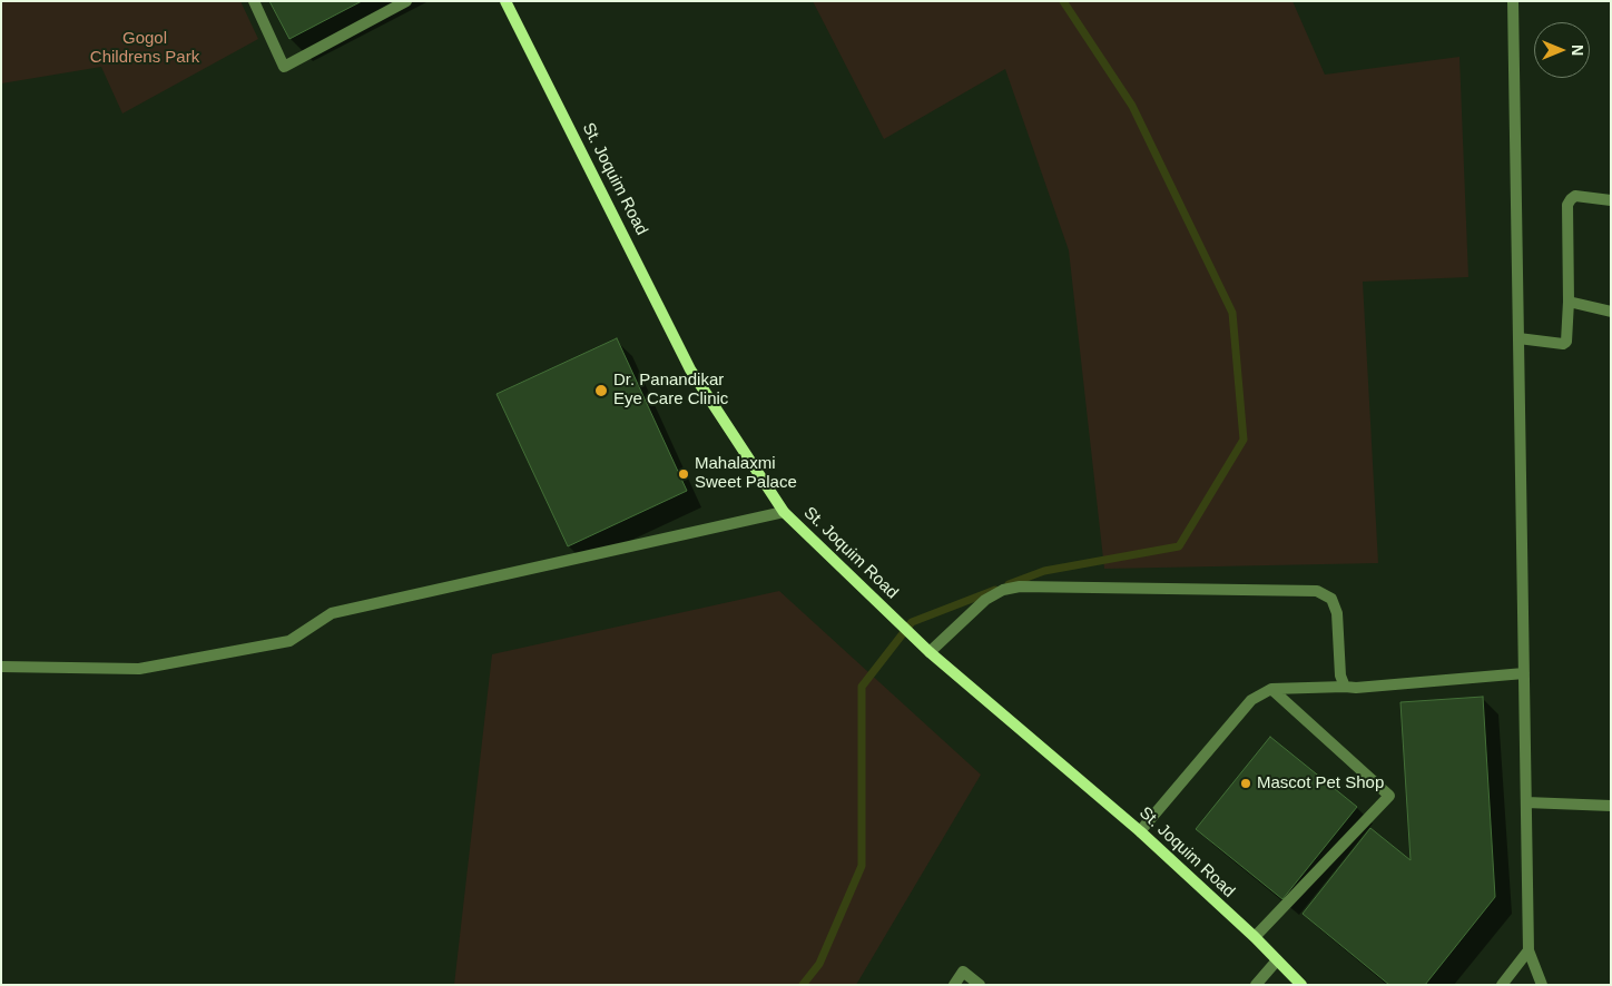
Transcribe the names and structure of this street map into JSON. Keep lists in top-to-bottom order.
{
  "streets": {
    "main road": ["St. Joquim Road"]
  },
  "parks": ["Gogol Childrens Park"],
  "places": ["Dr. Panandikar Eye Care Clinic", "Mahalaxmi Sweet Palace", "Mascot Pet Shop"],
  "north": "right"
}
